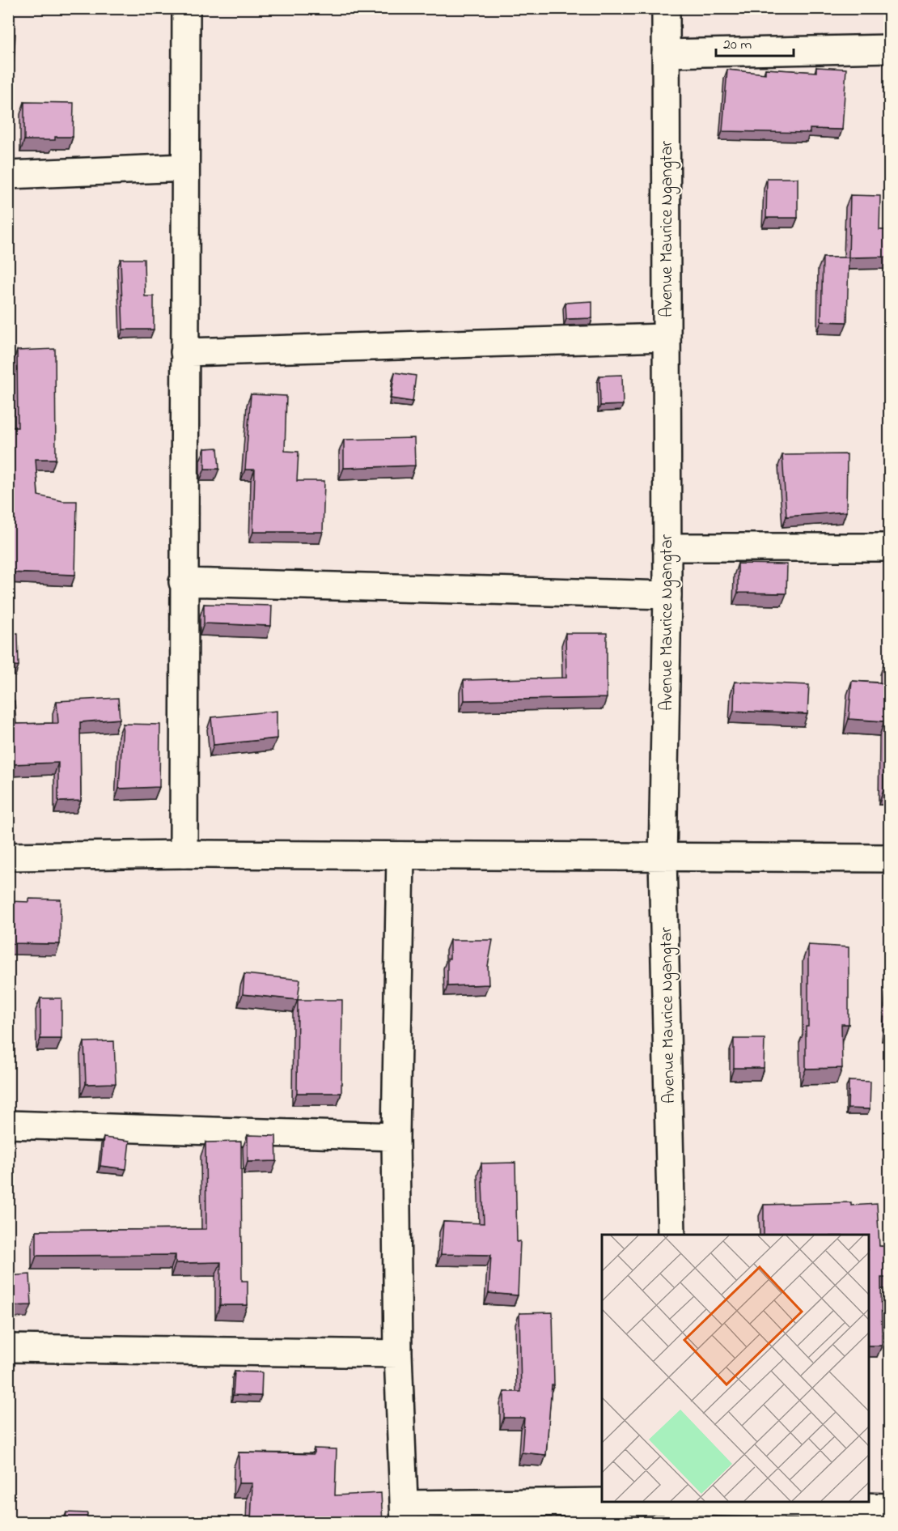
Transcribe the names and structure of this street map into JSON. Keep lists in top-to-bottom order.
{
  "streets": {
    "street": ["Avenue Maurice Ngangtar"]
  },
  "scale_bar": "20 m"
}
